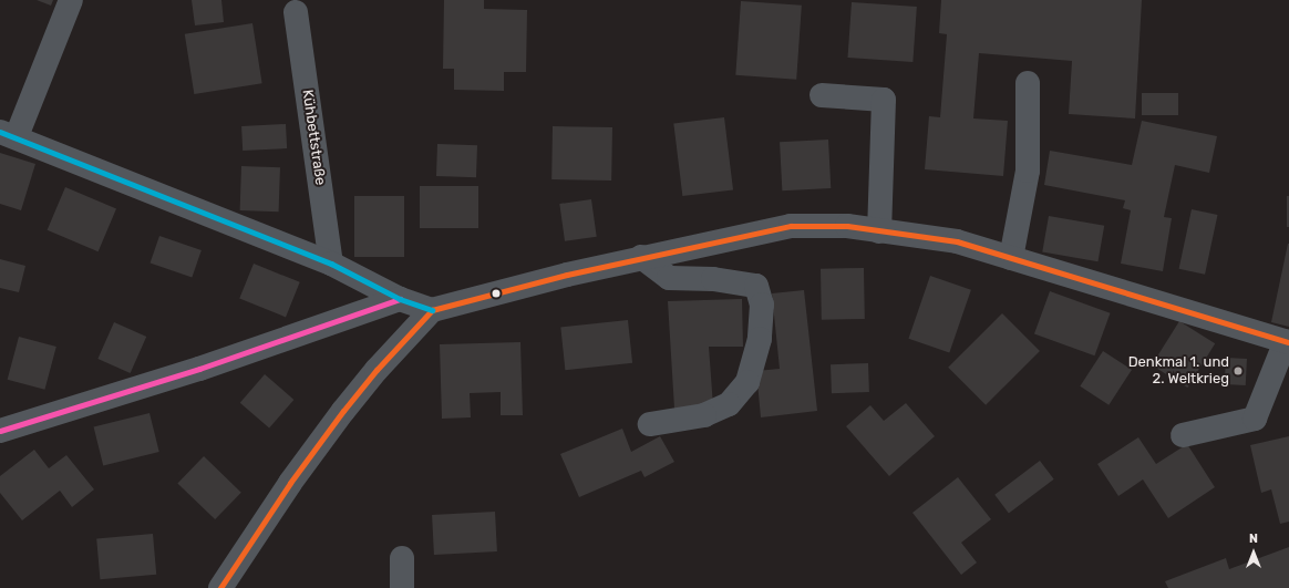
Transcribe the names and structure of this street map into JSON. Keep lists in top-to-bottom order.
{
  "streets": {
    "street": ["Kühbettstraße"]
  },
  "places": ["Denkmal 1. und 2. Weltkrieg"],
  "north": "top"
}
